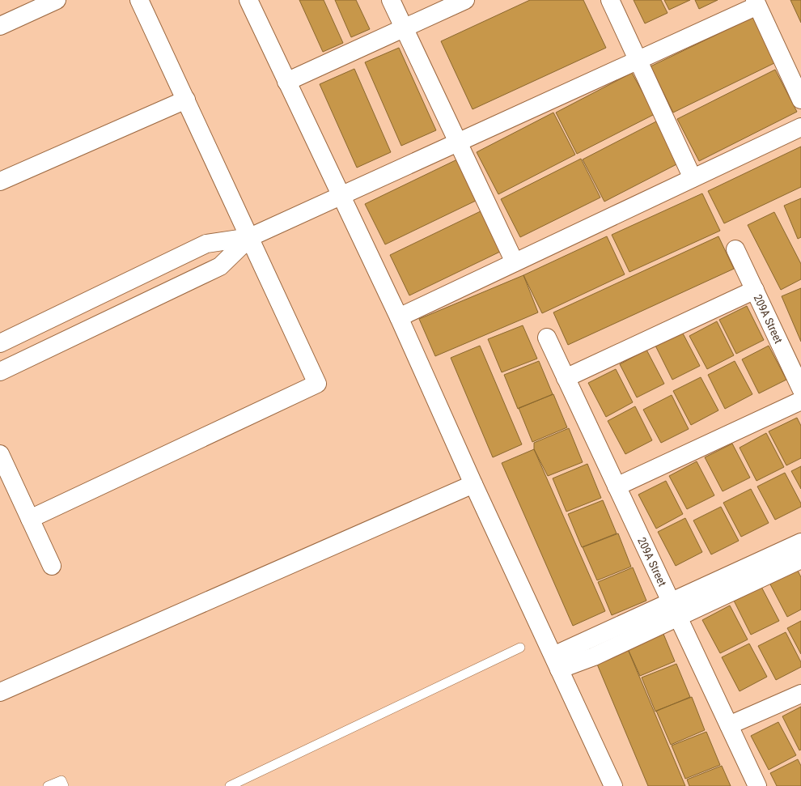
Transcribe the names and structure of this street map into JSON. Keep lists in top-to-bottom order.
{
  "streets": {
    "street": ["209A Street"]
  }
}
